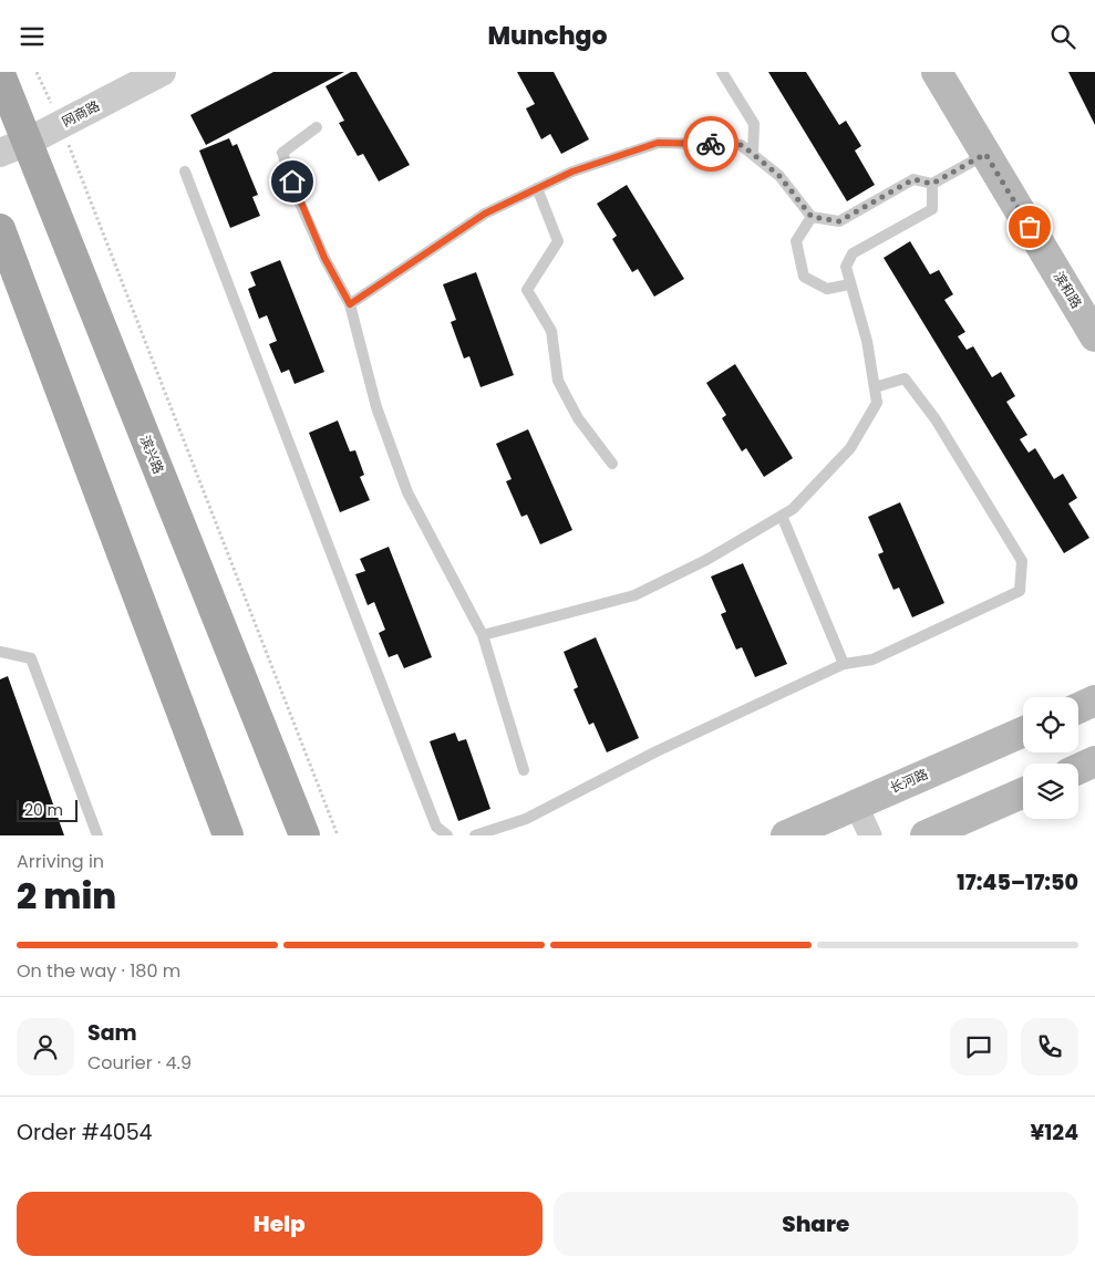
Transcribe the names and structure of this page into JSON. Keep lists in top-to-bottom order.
{
  "streets": {
    "main road": ["滨和路", "滨兴路", "长河路"],
    "street": ["网商路"]
  },
  "crossings": [
    ["网商路", "滨兴路"]
  ],
  "scale_bar": "20 m",
  "page": {
    "header": "Munchgo",
    "scale": "20 m",
    "heading": ["2 min", "Arriving in", "17:45–17:50"],
    "panel": [
      "Sam",
      "Courier · 4.9",
      "Order #4054",
      "¥124"
    ],
    "bar": "On the way · 180 m",
    "buttons": ["Help", "Share"]
  }
}
